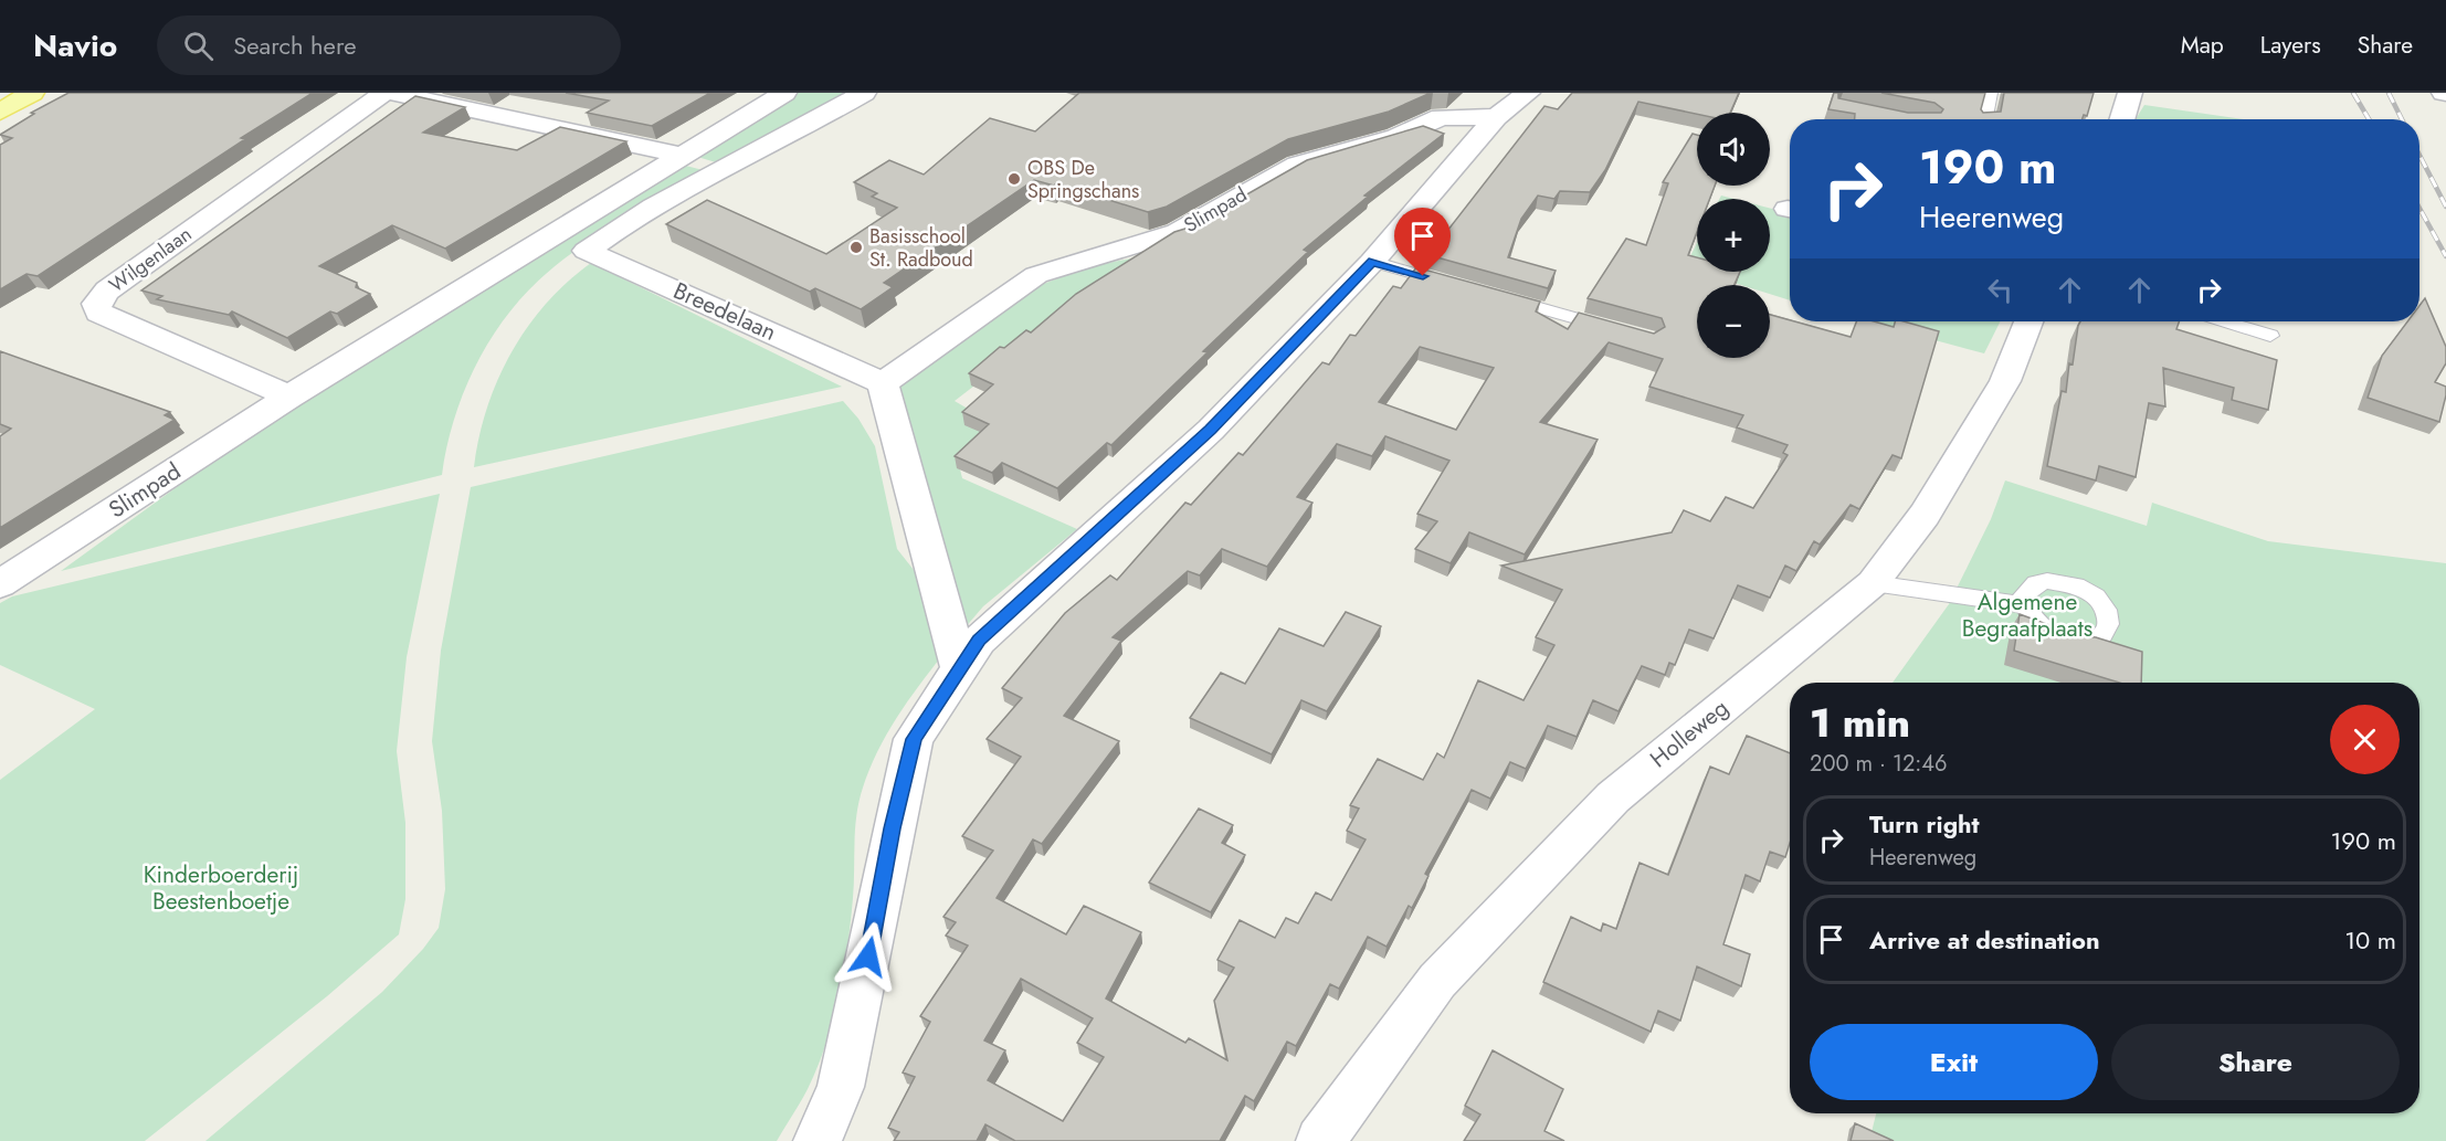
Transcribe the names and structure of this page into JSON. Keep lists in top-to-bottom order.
{
  "streets": {
    "street": [
      "Slimpad",
      "Wilgenlaan",
      "Breedelaan",
      "Holleweg"
    ]
  },
  "crossings": [
    ["Slimpad", "Wilgenlaan"],
    ["Slimpad", "Breedelaan"]
  ],
  "parks": ["Algemene Begraafplaats", "Kinderboerderij Beestenboetje"],
  "places": ["OBS De Springschans", "Basisschool St. Radboud"],
  "page": {
    "header": "Navio",
    "search": "Search here",
    "nav": ["Map", "Layers", "Share"],
    "map_buttons": ["+", "−"],
    "turn": ["190 m", "Heerenweg"],
    "heading": ["1 min", "200 m · 12:46"],
    "list": [
      {
        "name": "Turn right",
        "note": "Heerenweg",
        "value": "190 m"
      },
      {
        "name": "Arrive at destination",
        "value": "10 m"
      }
    ],
    "buttons": ["Exit", "Share"]
  }
}
